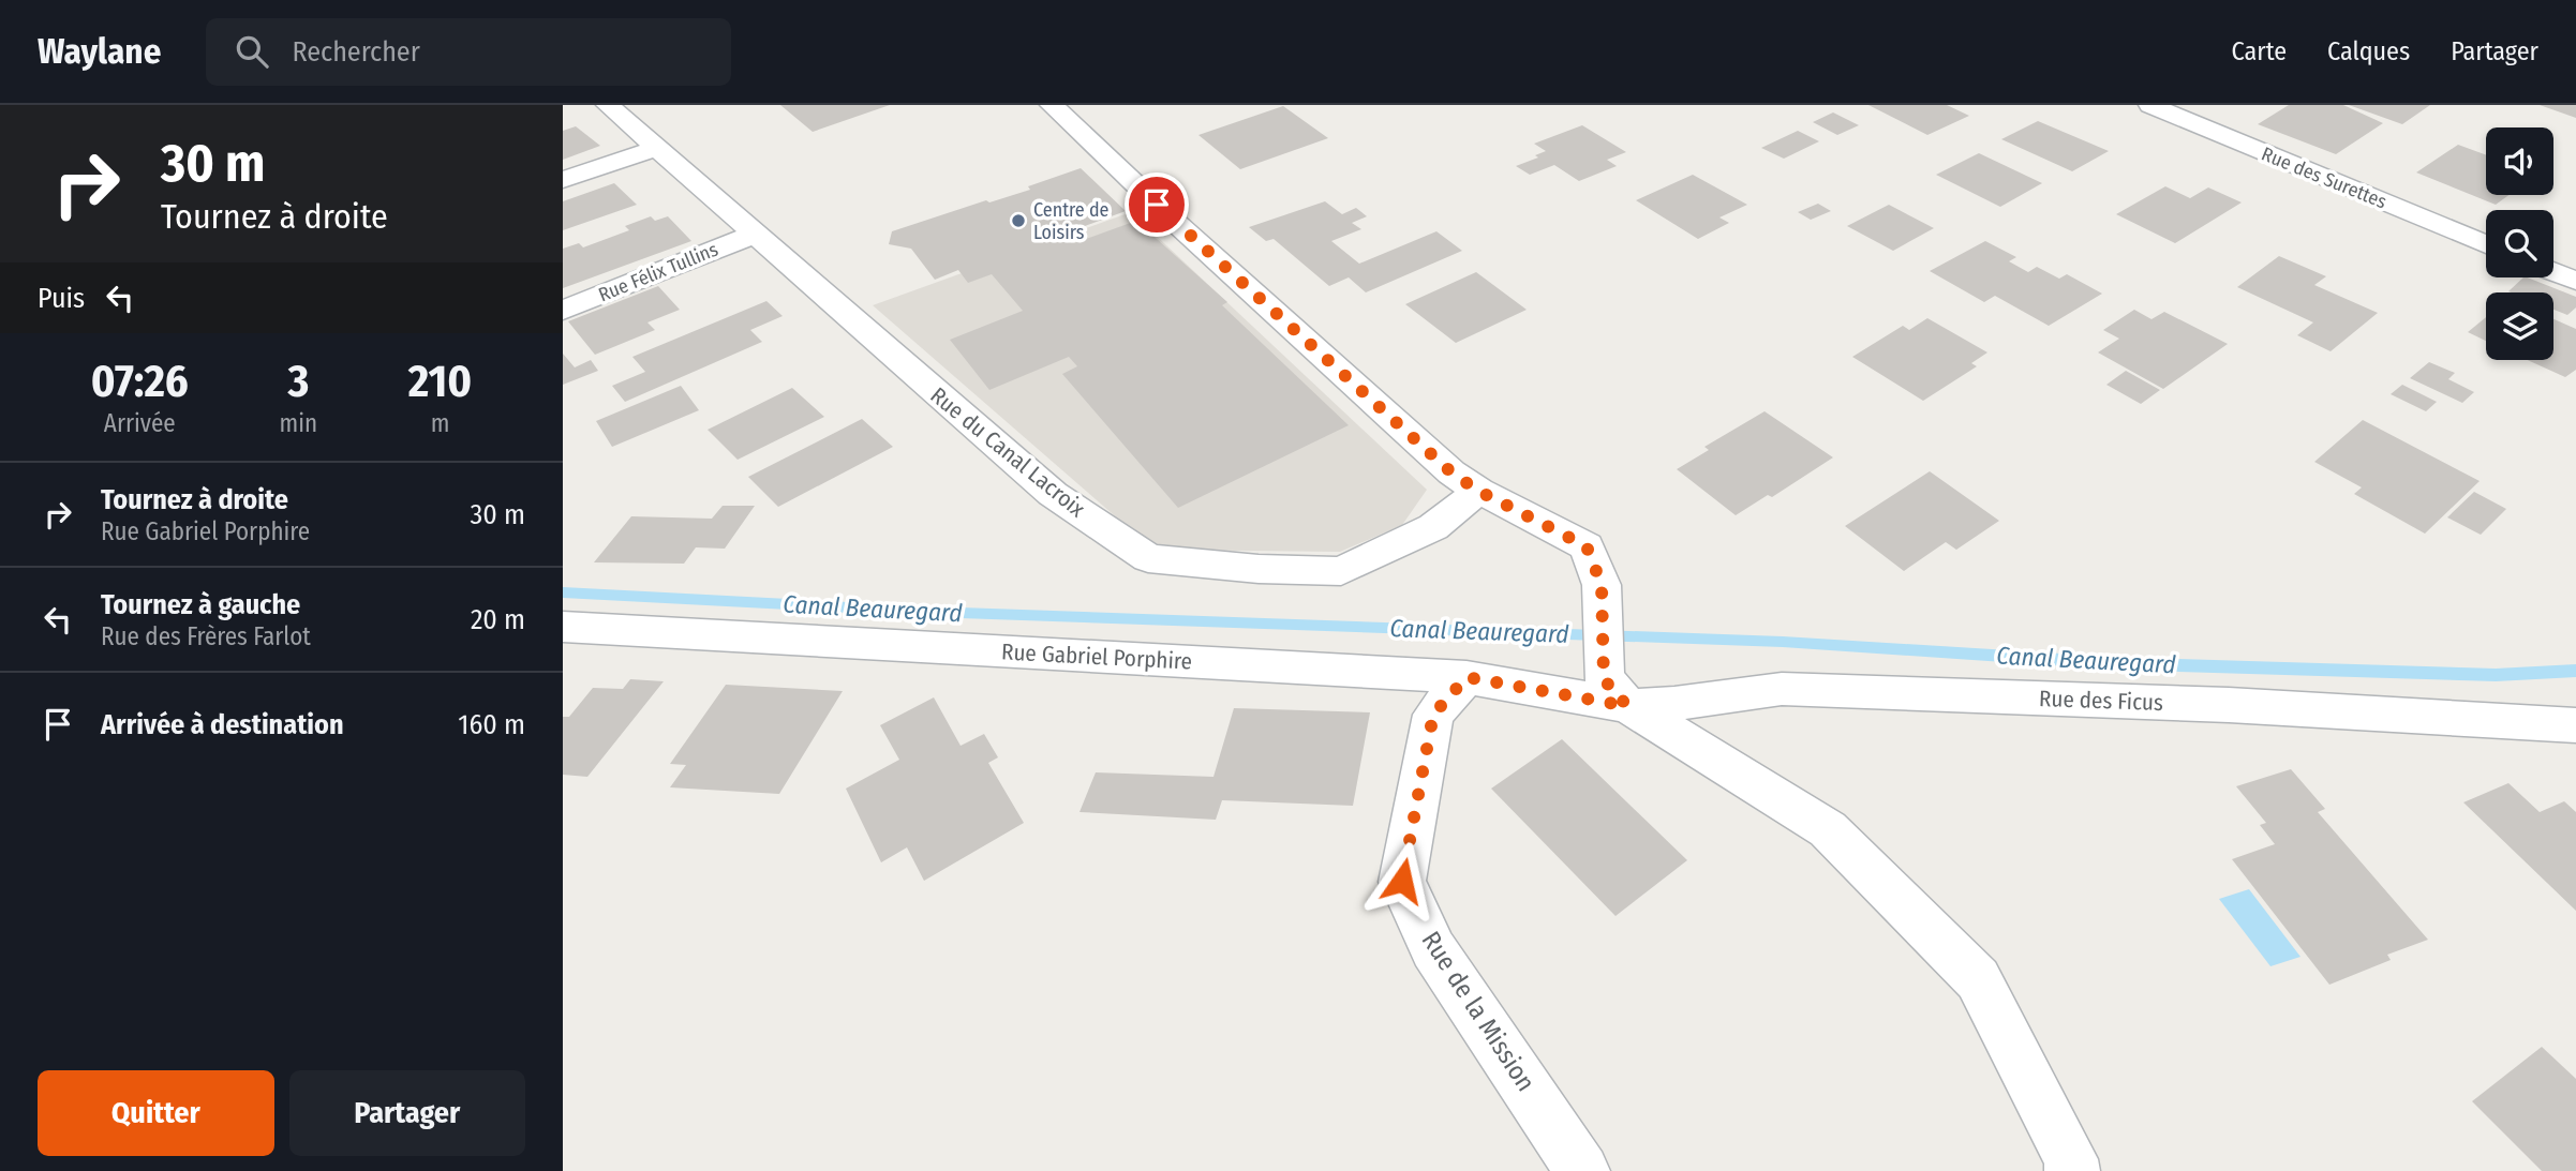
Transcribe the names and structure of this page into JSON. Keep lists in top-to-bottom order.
{
  "streets": {
    "street": [
      "Rue des Surettes",
      "Rue Félix Tullins",
      "Rue du Canal Lacroix",
      "Rue Gabriel Porphire",
      "Rue des Ficus",
      "Rue de la Mission"
    ]
  },
  "crossings": [
    ["Rue Félix Tullins", "Rue du Canal Lacroix"],
    ["Rue Gabriel Porphire", "Rue des Ficus"],
    ["Rue Gabriel Porphire", "Rue de la Mission"]
  ],
  "water": ["Canal Beauregard"],
  "places": ["Centre de Loisirs"],
  "page": {
    "header": "Waylane",
    "search": "Rechercher",
    "nav": ["Carte", "Calques", "Partager"],
    "turn": ["30 m", "Tournez à droite"],
    "then": "Puis",
    "eta": [
      "07:26",
      "Arrivée",
      "3",
      "min",
      "210",
      "m"
    ],
    "list": [
      {
        "name": "Tournez à droite",
        "note": "Rue Gabriel Porphire",
        "value": "30 m"
      },
      {
        "name": "Tournez à gauche",
        "note": "Rue des Frères Farlot",
        "value": "20 m"
      },
      {
        "name": "Arrivée à destination",
        "value": "160 m"
      }
    ],
    "buttons": ["Quitter", "Partager"]
  }
}
